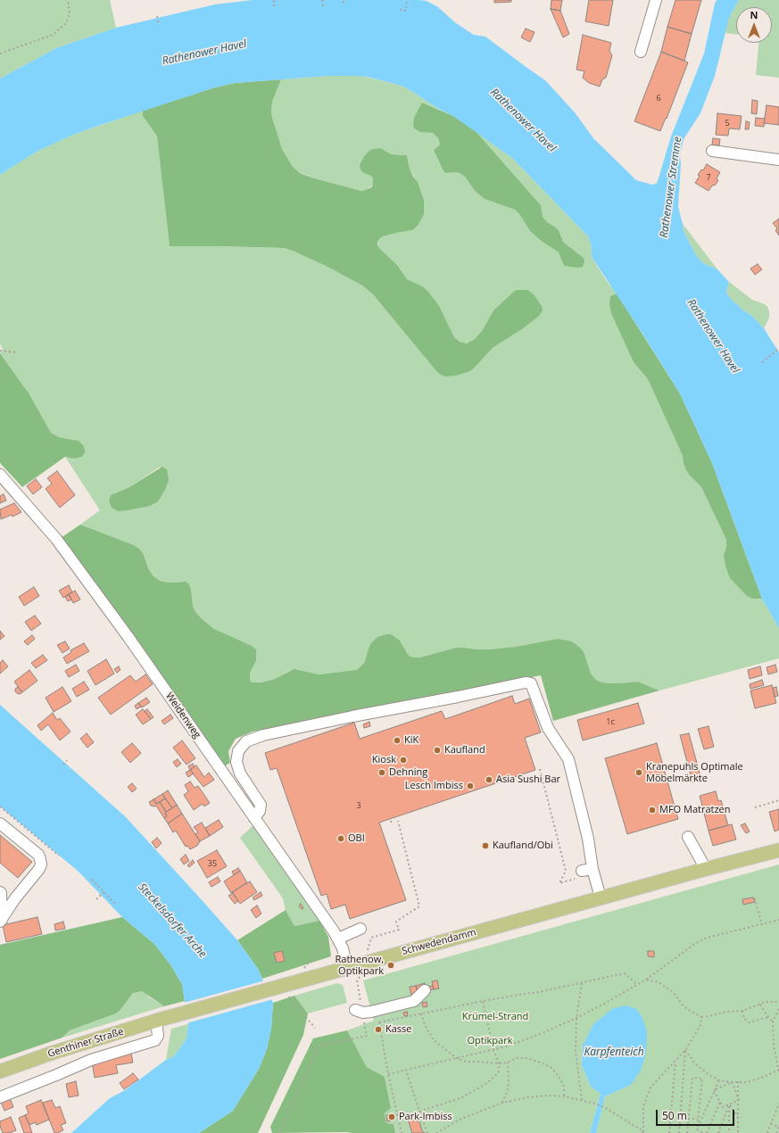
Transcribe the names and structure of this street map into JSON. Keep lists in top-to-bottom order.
{
  "streets": {
    "main road": ["Schwedendamm", "Genthiner Straße"],
    "street": ["Weidenweg"]
  },
  "crossings": [
    ["Weidenweg", "Schwedendamm"],
    ["Schwedendamm", "Genthiner Straße"]
  ],
  "water": [
    "Rathenower Havel",
    "Rathenower Stremme",
    "Steckelsdorfer Arche",
    "Karpfenteich"
  ],
  "parks": ["Krümel-Strand", "Optikpark"],
  "places": [
    "KiK",
    "Kaufland",
    "Kiosk",
    "Dehning",
    "Kranepuhls Optimale Möbelmärkte",
    "Asia Sushi Bar",
    "Lesch Imbiss",
    "MFO Matratzen",
    "OBI",
    "Kaufland/Obi",
    "Rathenow, Optikpark",
    "Kasse",
    "Park-Imbiss"
  ],
  "house_numbers": [
    "6",
    "5",
    "7",
    "1c",
    "3",
    "35"
  ],
  "scale_bar": "50 m",
  "north": "top"
}
